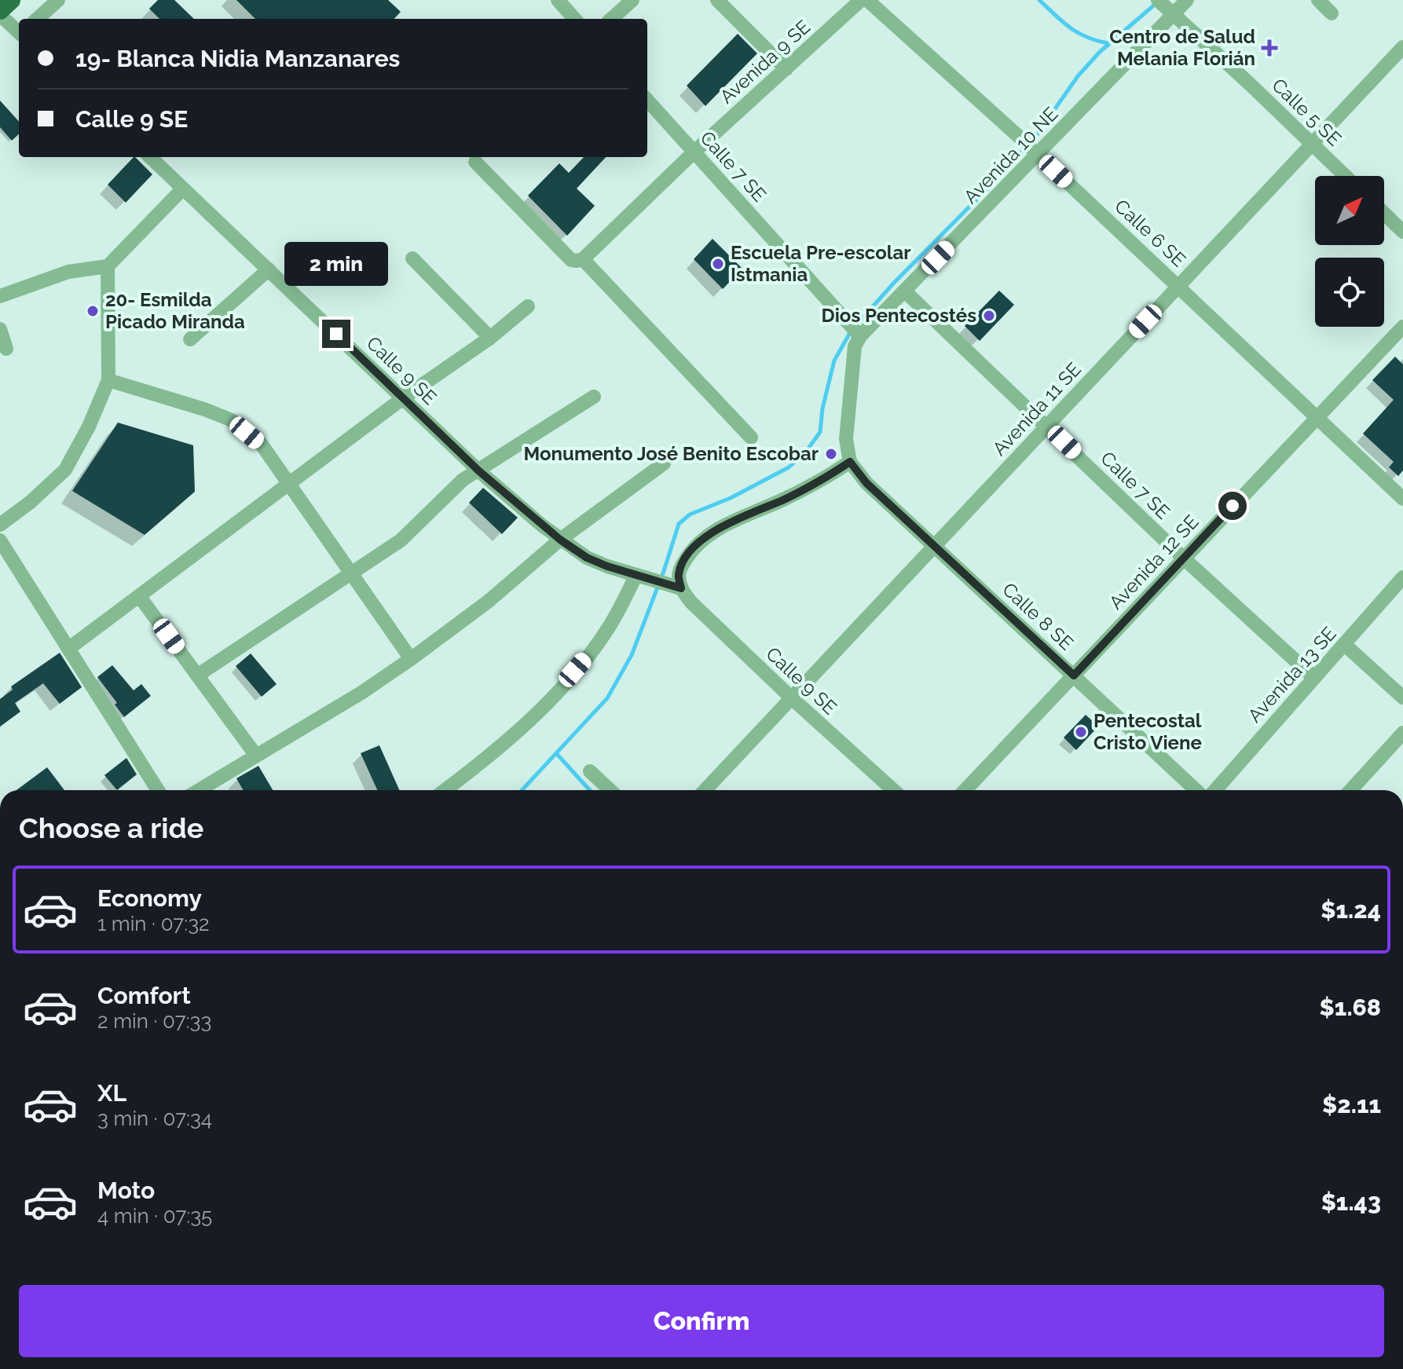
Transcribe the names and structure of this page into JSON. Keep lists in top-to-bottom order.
{
  "streets": {
    "street": [
      "Avenida 9 SE",
      "Calle 5 SE",
      "Avenida 10 NE",
      "Calle 7 SE",
      "Calle 6 SE",
      "Calle 9 SE",
      "Avenida 11 SE",
      "Avenida 12 SE",
      "Calle 8 SE",
      "Avenida 13 SE"
    ]
  },
  "crossings": [
    ["Avenida 9 SE", "Calle 7 SE"],
    ["Calle 5 SE", "Avenida 10 NE"],
    ["Calle 5 SE", "Avenida 11 SE"],
    ["Avenida 10 NE", "Calle 7 SE"],
    ["Avenida 10 NE", "Calle 6 SE"],
    ["Calle 7 SE", "Avenida 11 SE"],
    ["Calle 7 SE", "Avenida 12 SE"],
    ["Calle 7 SE", "Avenida 13 SE"],
    ["Calle 6 SE", "Avenida 11 SE"],
    ["Calle 6 SE", "Avenida 12 SE"],
    ["Calle 9 SE", "Avenida 11 SE"],
    ["Avenida 11 SE", "Calle 8 SE"],
    ["Avenida 12 SE", "Calle 8 SE"]
  ],
  "places": {
    "health": ["Centro de Salud Melania Florián"],
    "other": [
      "Escuela Pre-escolar Istmania",
      "20- Esmilda Picado Miranda",
      "Dios Pentecostés",
      "Monumento José Benito Escobar",
      "Pentecostal Cristo Viene"
    ]
  },
  "north": "top right",
  "page": {
    "banner": ["19- Blanca Nidia Manzanares", "Calle 9 SE"],
    "bubble": "2 min",
    "heading": "Choose a ride",
    "list": [
      {
        "name": "Economy",
        "note": "1 min · 07:32",
        "value": "$1.24"
      },
      {
        "name": "Comfort",
        "note": "2 min · 07:33",
        "value": "$1.68"
      },
      {
        "name": "XL",
        "note": "3 min · 07:34",
        "value": "$2.11"
      },
      {
        "name": "Moto",
        "note": "4 min · 07:35",
        "value": "$1.43"
      }
    ],
    "buttons": "Confirm"
  }
}
